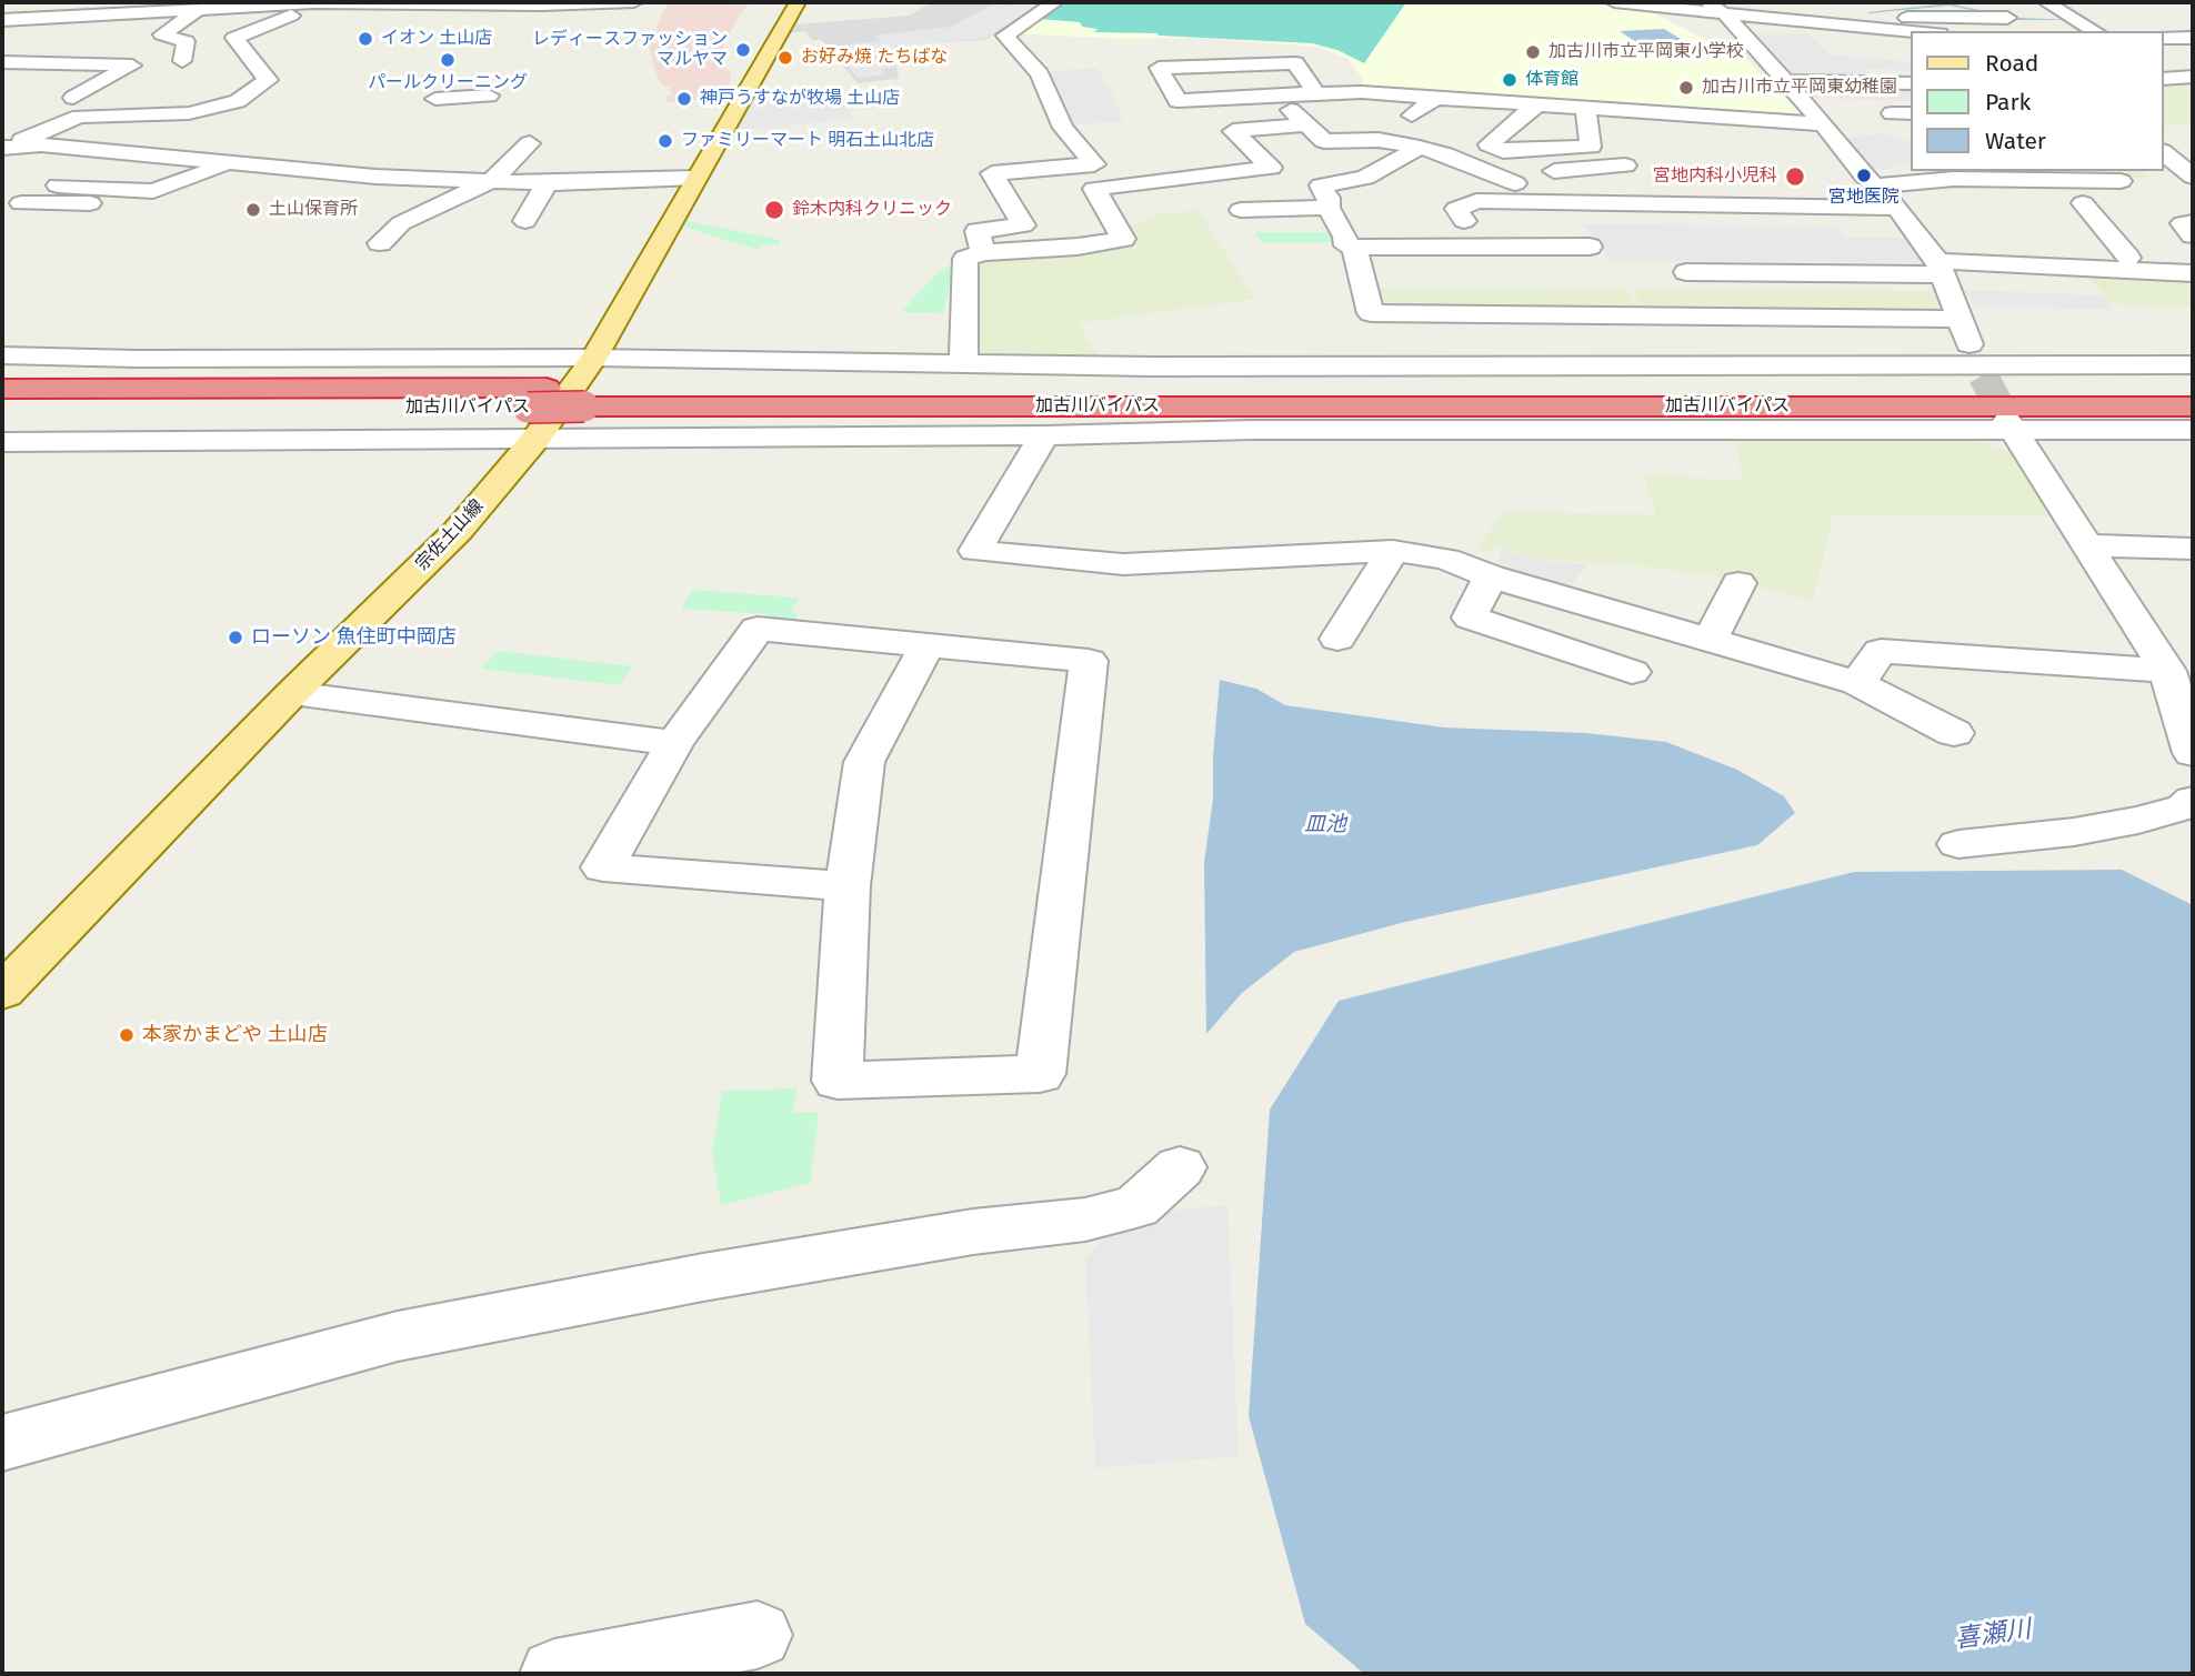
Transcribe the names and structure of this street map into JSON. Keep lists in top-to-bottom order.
{
  "streets": {
    "highway": ["加古川バイパス"],
    "main road": ["宗佐土山線"]
  },
  "crossings": [
    ["加古川バイパス", "宗佐土山線"]
  ],
  "water": ["皿池", "喜瀬川"],
  "places": [
    "イオン 土山店",
    "レディースファッション マルヤマ",
    "加古川市立平岡東小学校",
    "お好み焼 たちばな",
    "パールクリーニング",
    "体育館",
    "加古川市立平岡東幼稚園",
    "神戸うすなが牧場 土山店",
    "ファミリーマート 明石土山北店",
    "宮地医院",
    "宮地内科小児科",
    "土山保育所",
    "鈴木内科クリニック",
    "ローソン 魚住町中岡店",
    "本家かまどや 土山店"
  ],
  "legend": ["Road", "Park", "Water"]
}
